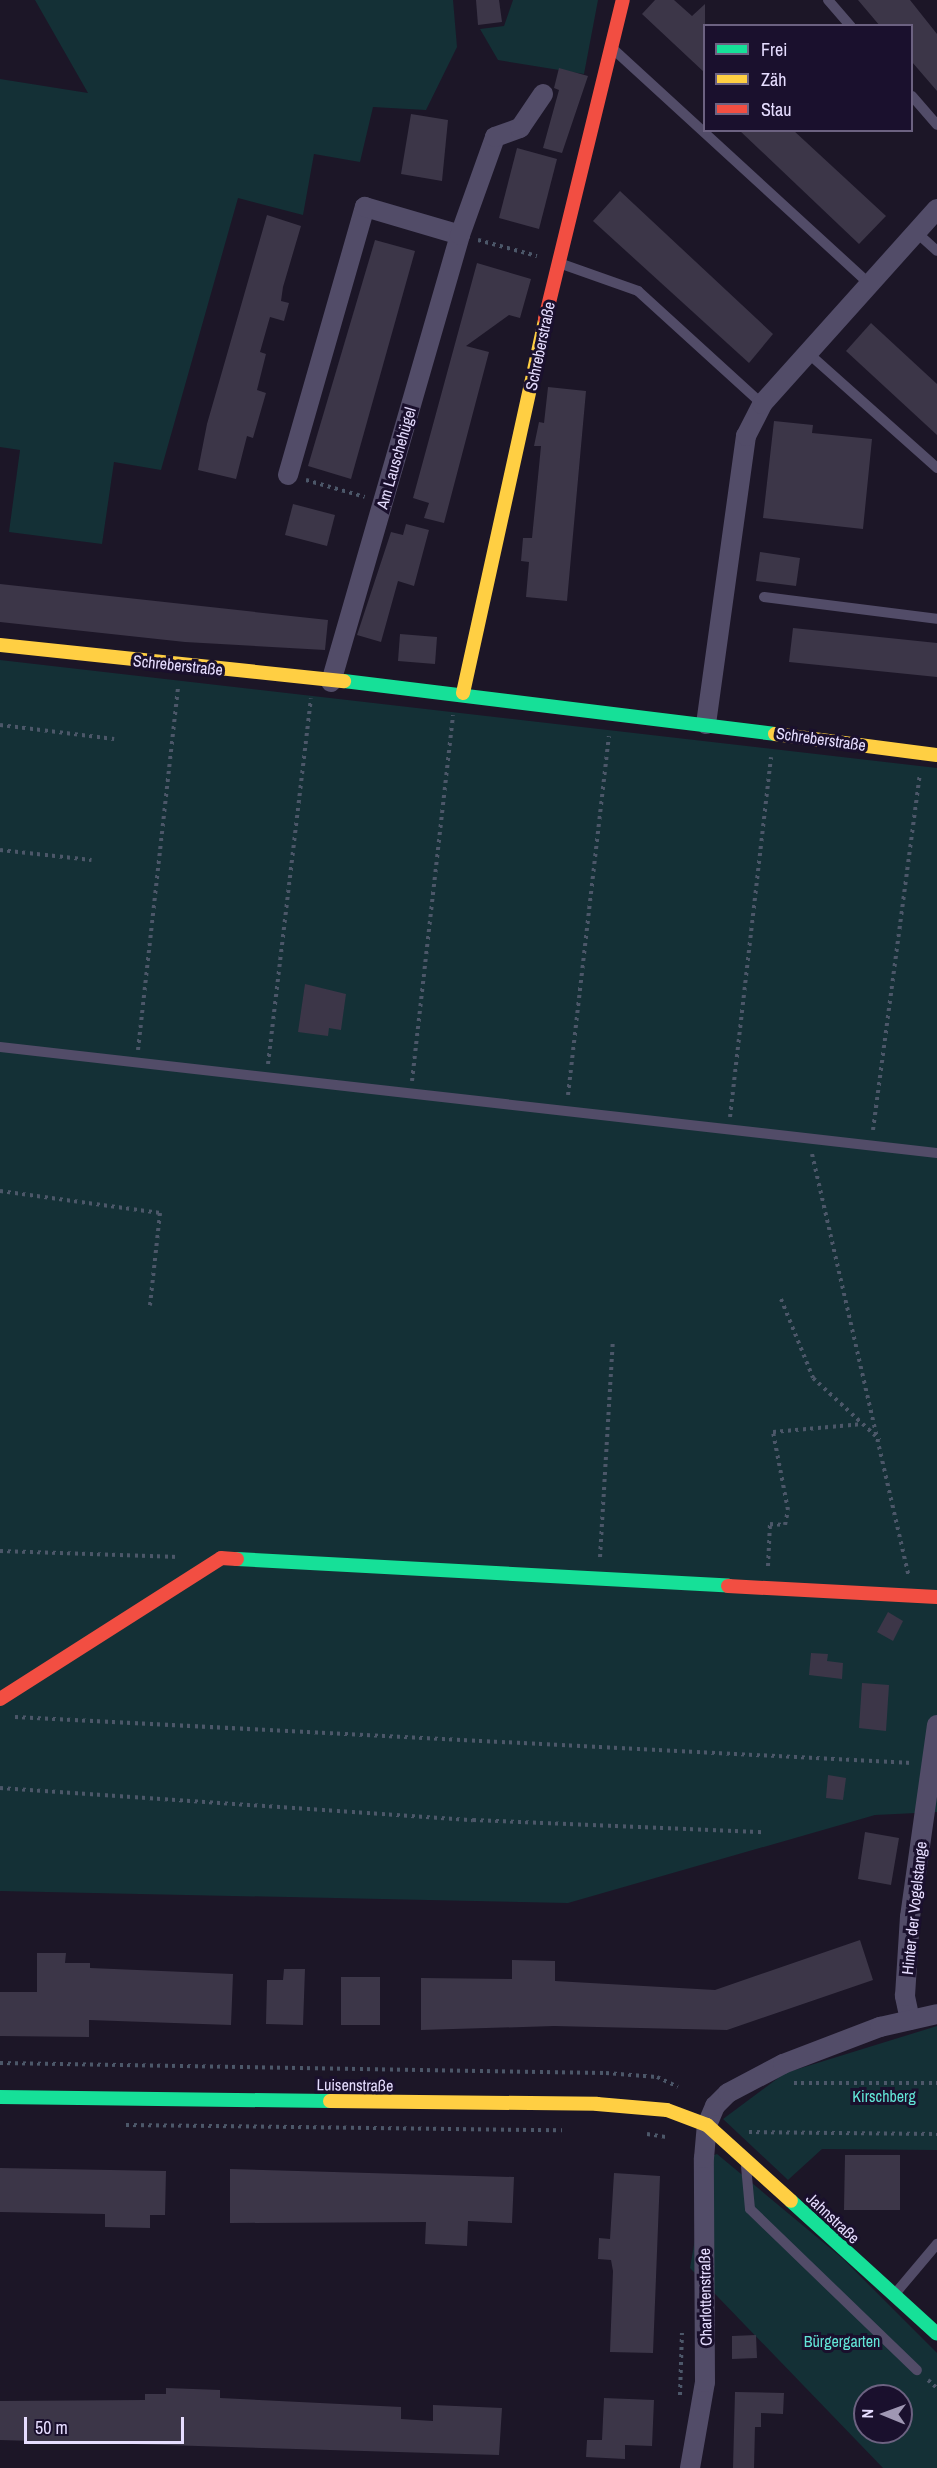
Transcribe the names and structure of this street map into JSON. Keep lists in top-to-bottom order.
{
  "streets": {
    "street": [
      "Schreberstraße",
      "Am Lauschehügel",
      "Hinter der Vogelstange",
      "Luisenstraße",
      "Jahnstraße",
      "Charlottenstraße"
    ]
  },
  "crossings": [
    ["Schreberstraße", "Am Lauschehügel"],
    ["Luisenstraße", "Jahnstraße"],
    ["Luisenstraße", "Charlottenstraße"],
    ["Jahnstraße", "Charlottenstraße"]
  ],
  "parks": ["Kirschberg", "Bürgergarten"],
  "legend": ["Frei", "Zäh", "Stau"],
  "scale_bar": "50 m",
  "north": "left"
}
